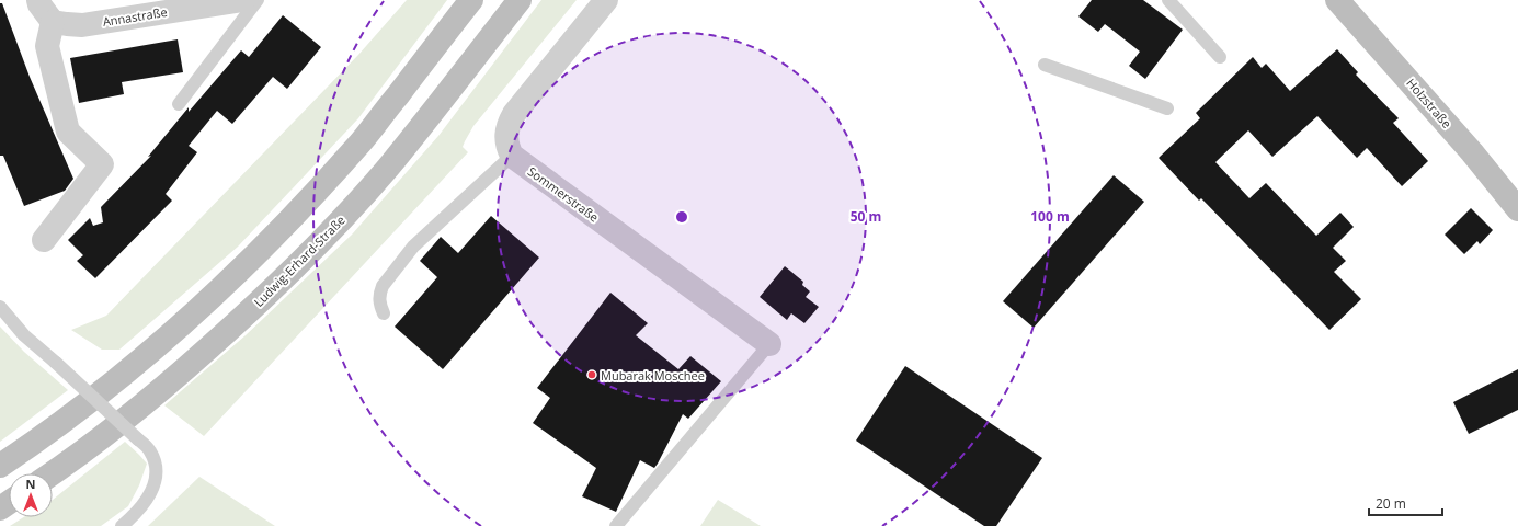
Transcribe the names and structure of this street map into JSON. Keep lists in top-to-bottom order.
{
  "streets": {
    "main road": ["Holzstraße", "Ludwig-Erhard-Straße"],
    "street": ["Annastraße", "Sommerstraße"]
  },
  "places": ["Mubarak Moschee"],
  "scale_bar": "20 m",
  "north": "top",
  "rings": ["50 m", "100 m"]
}
